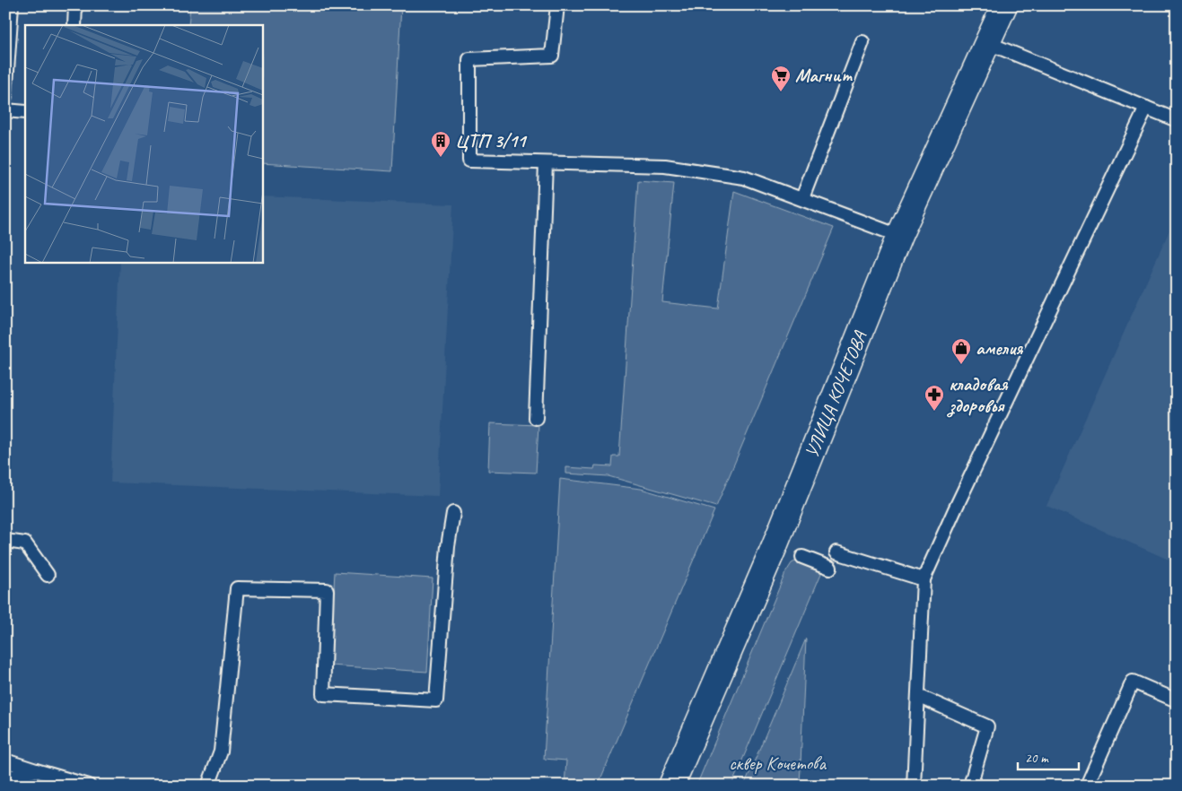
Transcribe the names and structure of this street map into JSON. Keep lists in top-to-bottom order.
{
  "streets": {
    "main road": ["УЛИЦА КОЧЕТОВА"]
  },
  "parks": ["сквер Кочетова"],
  "places": {
    "supermarket": ["Магнит"],
    "building": ["ЦТП 3/11"],
    "shop": ["амелия"],
    "pharmacy": ["кладовая здоровья"]
  },
  "scale_bar": "20 m"
}
